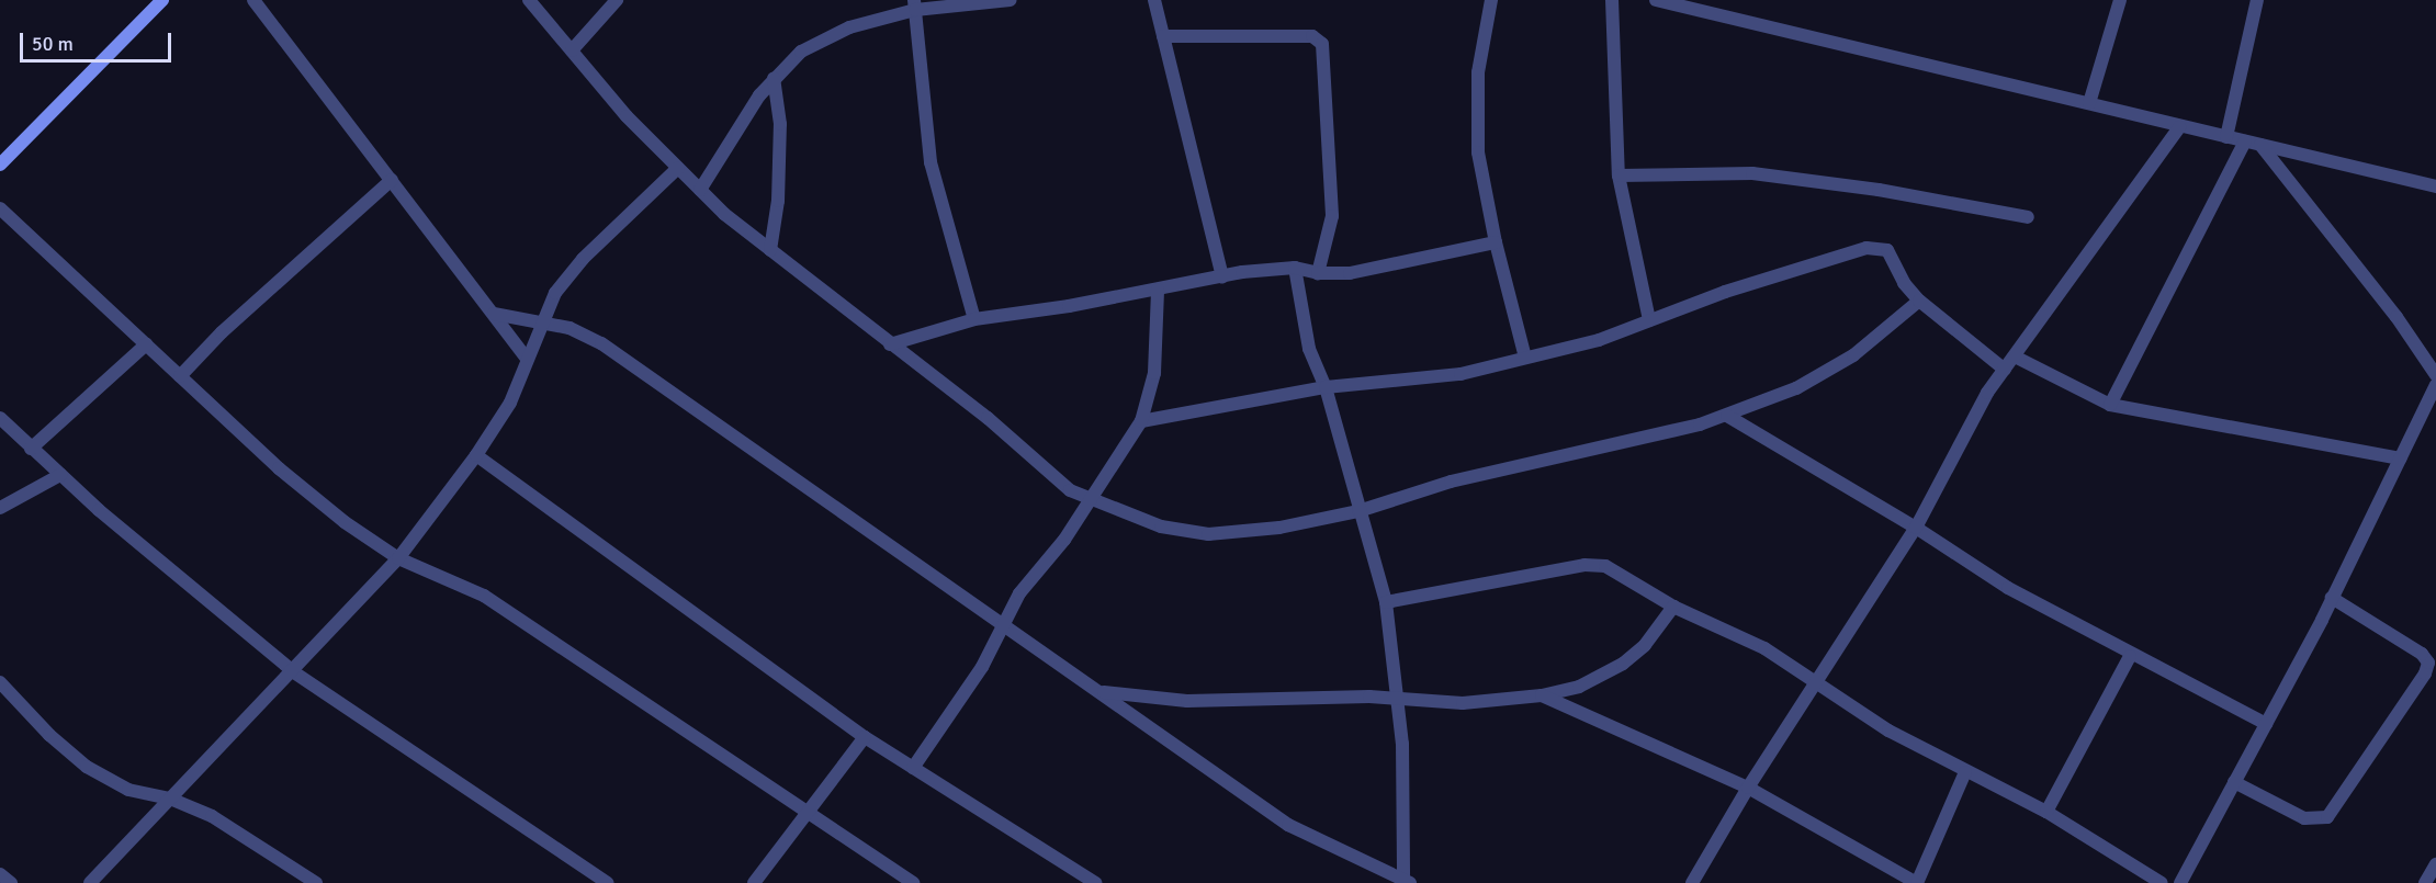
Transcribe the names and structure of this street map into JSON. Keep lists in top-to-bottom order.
{
  "scale_bar": "50 m"
}
